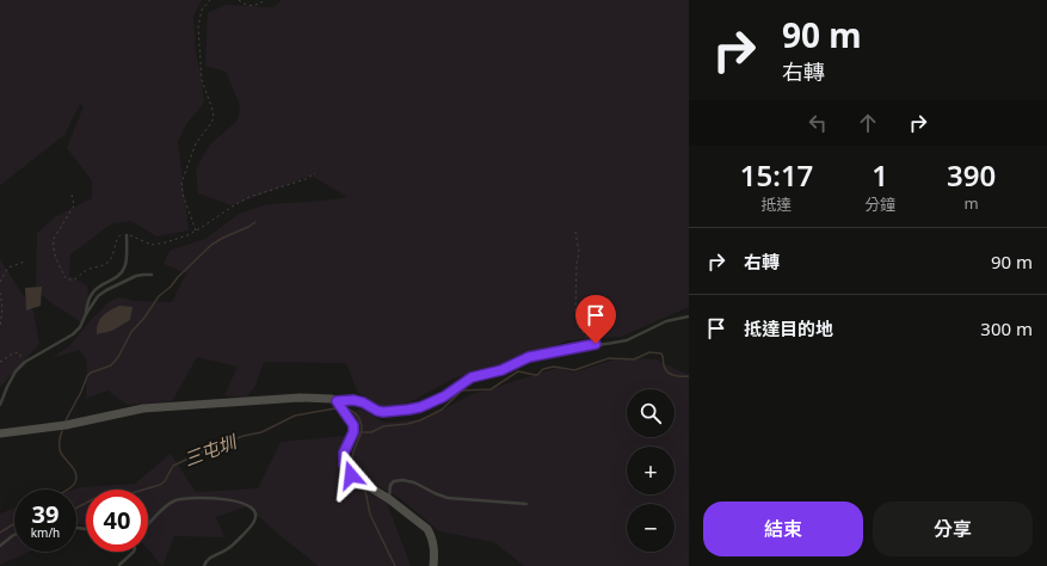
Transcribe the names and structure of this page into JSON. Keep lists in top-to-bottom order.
{
  "water": ["三屯圳"],
  "page": {
    "turn": ["90 m", "右轉"],
    "eta": [
      "15:17",
      "抵達",
      "1",
      "分鐘",
      "390",
      "m"
    ],
    "list": [
      {
        "name": "右轉",
        "value": "90 m"
      },
      {
        "name": "抵達目的地",
        "value": "300 m"
      }
    ],
    "map_buttons": ["+", "−"],
    "speed": "39 km/h",
    "limit": "40",
    "buttons": ["結束", "分享"]
  }
}
